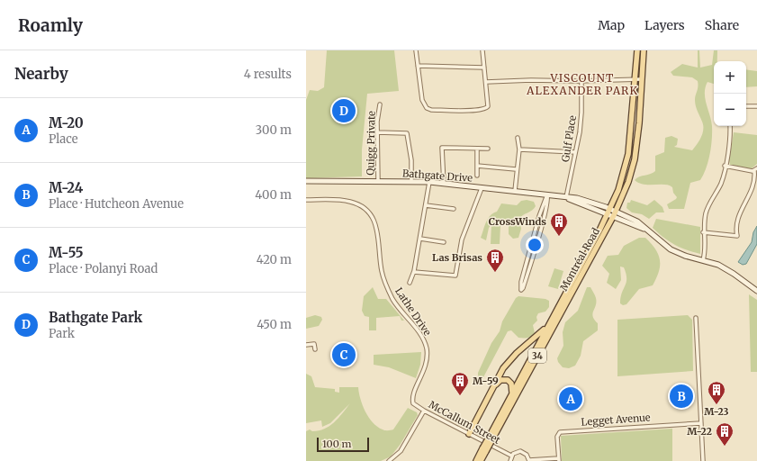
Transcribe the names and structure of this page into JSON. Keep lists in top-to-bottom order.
{
  "streets": {
    "main road": ["Montréal Road", "34"],
    "street": [
      "Gulf Place",
      "Quigg Private",
      "Bathgate Drive",
      "Lathe Drive",
      "Legget Avenue",
      "McCallum Street"
    ]
  },
  "crossings": [
    ["Gulf Place", "Bathgate Drive"],
    ["Quigg Private", "Bathgate Drive"],
    ["Bathgate Drive", "Montréal Road"],
    ["Lathe Drive", "McCallum Street"]
  ],
  "districts": ["VISCOUNT ALEXANDER PARK"],
  "places": {
    "building": [
      "CrossWinds",
      "Las Brisas",
      "M-59",
      "M-23",
      "M-22"
    ]
  },
  "scale_bar": "100 m",
  "page": {
    "header": "Roamly",
    "nav": ["Map", "Layers", "Share"],
    "heading": ["Nearby", "4 results"],
    "map_buttons": ["+", "−"],
    "list": [
      {
        "mark": "A",
        "name": "M-20",
        "note": "Place",
        "value": "300 m"
      },
      {
        "mark": "B",
        "name": "M-24",
        "note": "Place · Hutcheon Avenue",
        "value": "400 m"
      },
      {
        "mark": "C",
        "name": "M-55",
        "note": "Place · Polanyi Road",
        "value": "420 m"
      },
      {
        "mark": "D",
        "name": "Bathgate Park",
        "note": "Park",
        "value": "450 m"
      }
    ],
    "pins": [
      "D",
      "C",
      "B",
      "A"
    ],
    "scale": "100 m"
  }
}
